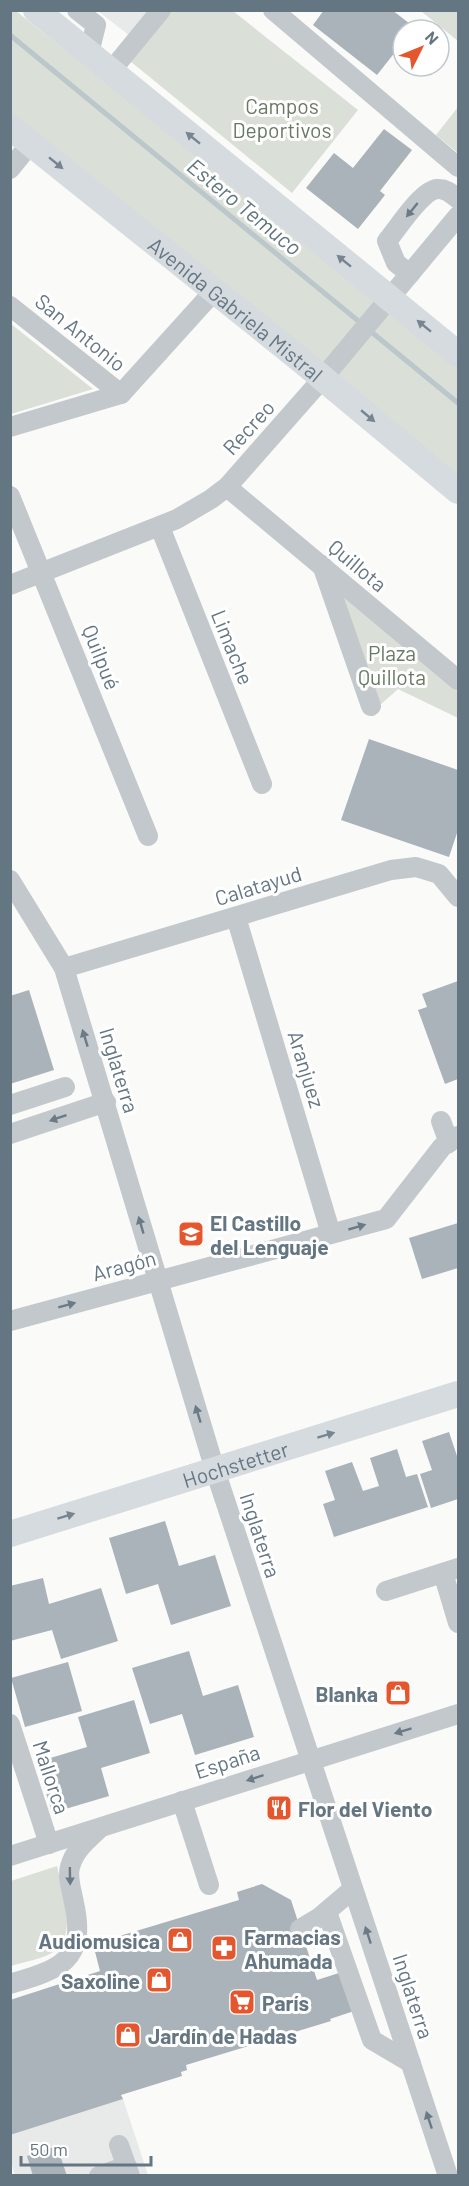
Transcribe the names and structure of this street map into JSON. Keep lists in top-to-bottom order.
{
  "streets": {
    "main road": ["Avenida Gabriela Mistral", "Hochstetter"],
    "street": [
      "San Antonio",
      "Recreo",
      "Quillota",
      "Limache",
      "Quilpué",
      "Calatayud",
      "Aranjuez",
      "Inglaterra",
      "Aragón",
      "España",
      "Mallorca"
    ]
  },
  "crossings": [
    ["Avenida Gabriela Mistral", "Recreo"],
    ["Recreo", "Quillota"],
    ["Recreo", "Limache"],
    ["Recreo", "Quilpué"],
    ["Calatayud", "Aranjuez"],
    ["Calatayud", "Inglaterra"],
    ["Aranjuez", "Aragón"],
    ["Inglaterra", "Aragón"],
    ["Inglaterra", "Hochstetter"],
    ["Inglaterra", "España"],
    ["España", "Mallorca"]
  ],
  "one_way": ["Inglaterra", "Aragón", "Hochstetter"],
  "water": ["Estero Temuco"],
  "parks": ["Campos Deportivos", "Plaza Quillota"],
  "places": {
    "school or university": ["El Castillo del Lenguaje"],
    "shop": [
      "Blanka",
      "Audiomusica",
      "Saxoline",
      "Jardín de Hadas"
    ],
    "restaurant": ["Flor del Viento"],
    "pharmacy": ["Farmacias Ahumada"],
    "supermarket": ["París"]
  },
  "scale_bar": "50 m",
  "north": "top right"
}
